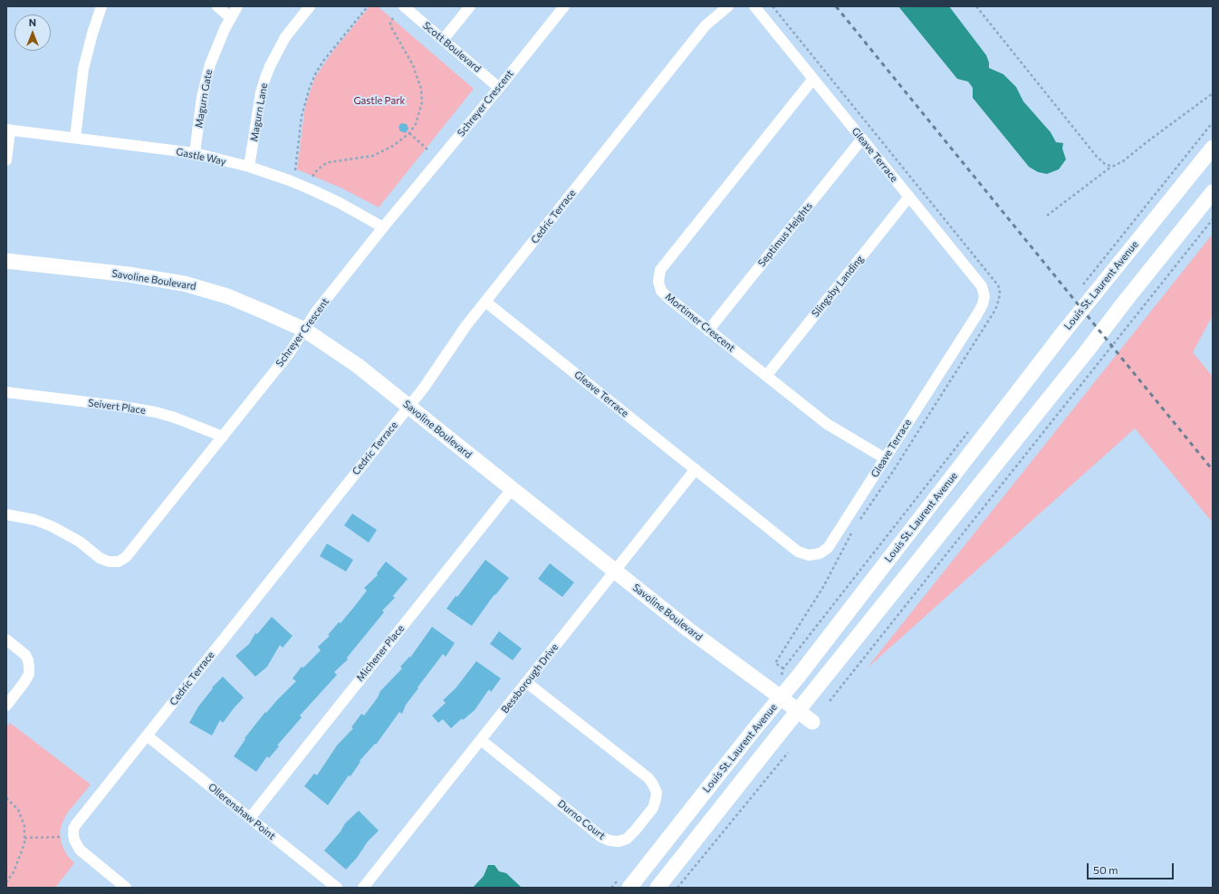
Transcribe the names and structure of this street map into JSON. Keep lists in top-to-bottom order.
{
  "streets": {
    "main road": ["Savoline Boulevard", "Louis St. Laurent Avenue"],
    "street": [
      "Scott Boulevard",
      "Magurn Gate",
      "Schreyer Crescent",
      "Magurn Lane",
      "Gleave Terrace",
      "Gastle Way",
      "Cedric Terrace",
      "Septimus Heights",
      "Slingsby Landing",
      "Mortimer Crescent",
      "Seivert Place",
      "Michener Place",
      "Bessborough Drive",
      "Ollerenshaw Point",
      "Durno Court"
    ]
  },
  "crossings": [
    ["Scott Boulevard", "Schreyer Crescent"],
    ["Magurn Gate", "Gastle Way"],
    ["Schreyer Crescent", "Gastle Way"],
    ["Schreyer Crescent", "Savoline Boulevard"],
    ["Schreyer Crescent", "Seivert Place"],
    ["Magurn Lane", "Gastle Way"],
    ["Gleave Terrace", "Cedric Terrace"],
    ["Gleave Terrace", "Septimus Heights"],
    ["Gleave Terrace", "Slingsby Landing"],
    ["Gleave Terrace", "Mortimer Crescent"],
    ["Gleave Terrace", "Bessborough Drive"],
    ["Cedric Terrace", "Savoline Boulevard"],
    ["Cedric Terrace", "Ollerenshaw Point"],
    ["Septimus Heights", "Mortimer Crescent"],
    ["Savoline Boulevard", "Louis St. Laurent Avenue"],
    ["Savoline Boulevard", "Michener Place"],
    ["Savoline Boulevard", "Bessborough Drive"],
    ["Slingsby Landing", "Mortimer Crescent"],
    ["Michener Place", "Ollerenshaw Point"],
    ["Bessborough Drive", "Durno Court"]
  ],
  "parks": ["Gastle Park"],
  "scale_bar": "50 m",
  "north": "top"
}
